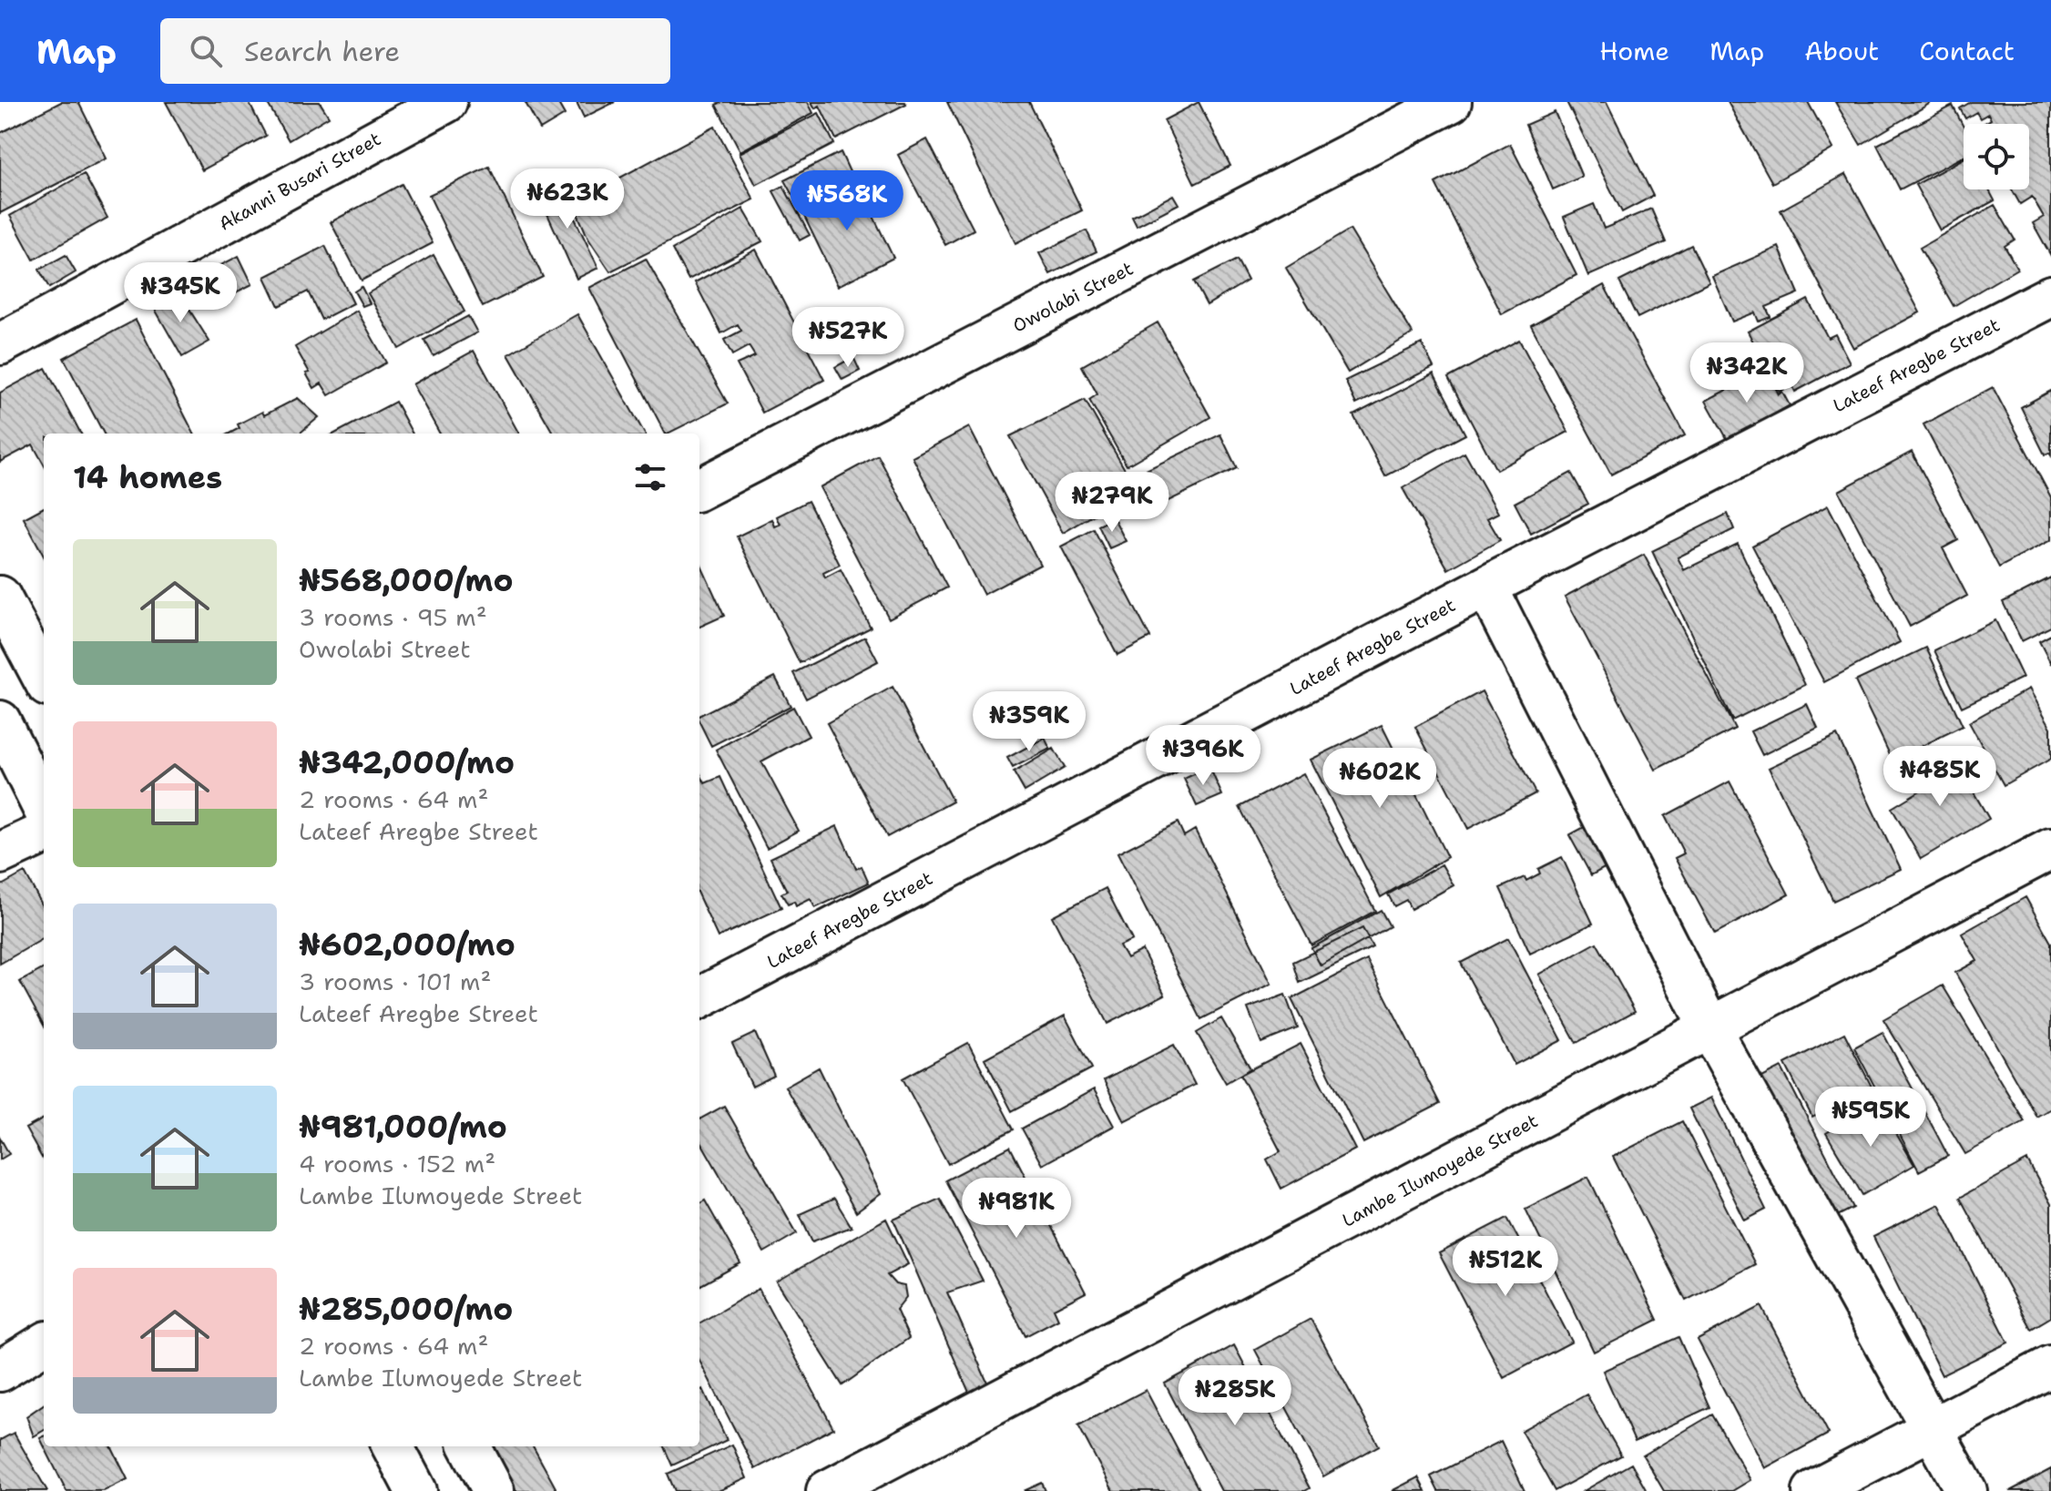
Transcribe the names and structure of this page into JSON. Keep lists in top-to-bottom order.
{
  "streets": {
    "street": [
      "Akanni Busari Street",
      "Owolabi Street",
      "Lateef Aregbe Street",
      "Lambe Ilumoyede Street"
    ]
  },
  "page": {
    "header": "Map",
    "search": "Search here",
    "nav": [
      "Home",
      "Map",
      "About",
      "Contact"
    ],
    "price": [
      "₦623K",
      "₦568K",
      "₦345K",
      "₦527K",
      "₦342K",
      "₦279K",
      "₦359K",
      "₦396K",
      "₦485K",
      "₦602K",
      "₦595K",
      "₦981K",
      "₦512K",
      "₦285K"
    ],
    "heading": "14 homes",
    "list": [
      {
        "name": "₦568,000/mo",
        "note": "3 rooms · 95 m² · Owolabi Street"
      },
      {
        "name": "₦342,000/mo",
        "note": "2 rooms · 64 m² · Lateef Aregbe Street"
      },
      {
        "name": "₦602,000/mo",
        "note": "3 rooms · 101 m² · Lateef Aregbe Street"
      },
      {
        "name": "₦981,000/mo",
        "note": "4 rooms · 152 m² · Lambe Ilumoyede Street"
      },
      {
        "name": "₦285,000/mo",
        "note": "2 rooms · 64 m² · Lambe Ilumoyede Street"
      }
    ]
  }
}
